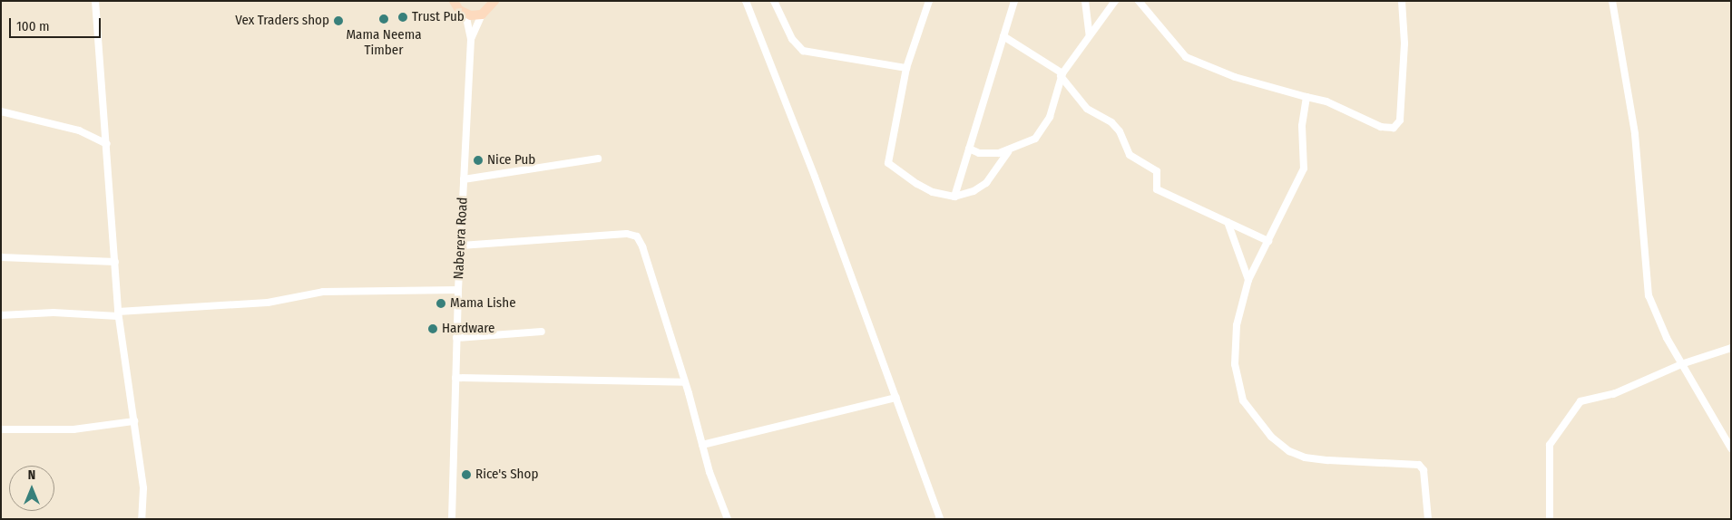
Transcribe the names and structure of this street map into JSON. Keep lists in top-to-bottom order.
{
  "streets": {
    "street": ["Naberera Road"]
  },
  "places": [
    "Trust Pub",
    "Mama Neema Timber",
    "Vex Traders shop",
    "Nice Pub",
    "Mama Lishe",
    "Hardware",
    "Rice's Shop"
  ],
  "scale_bar": "100 m",
  "north": "top"
}
